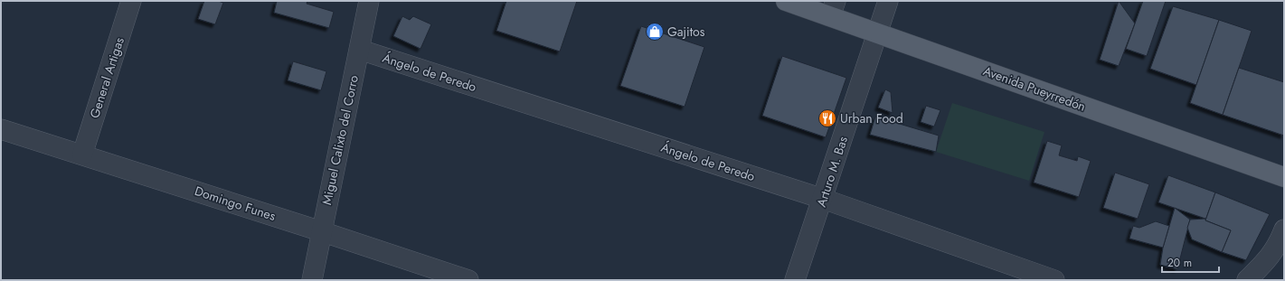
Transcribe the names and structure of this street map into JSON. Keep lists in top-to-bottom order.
{
  "streets": {
    "main road": ["Avenida Pueyrredón"],
    "street": [
      "Ángelo de Peredo",
      "General Artigas",
      "Miguel Calixto del Corro",
      "Arturo M. Bas",
      "Domingo Funes"
    ]
  },
  "crossings": [
    ["Ángelo de Peredo", "Miguel Calixto del Corro"],
    ["Ángelo de Peredo", "Arturo M. Bas"],
    ["General Artigas", "Domingo Funes"],
    ["Avenida Pueyrredón", "Arturo M. Bas"],
    ["Miguel Calixto del Corro", "Domingo Funes"]
  ],
  "places": {
    "shop": ["Gajitos"],
    "restaurant": ["Urban Food"]
  },
  "scale_bar": "20 m"
}
